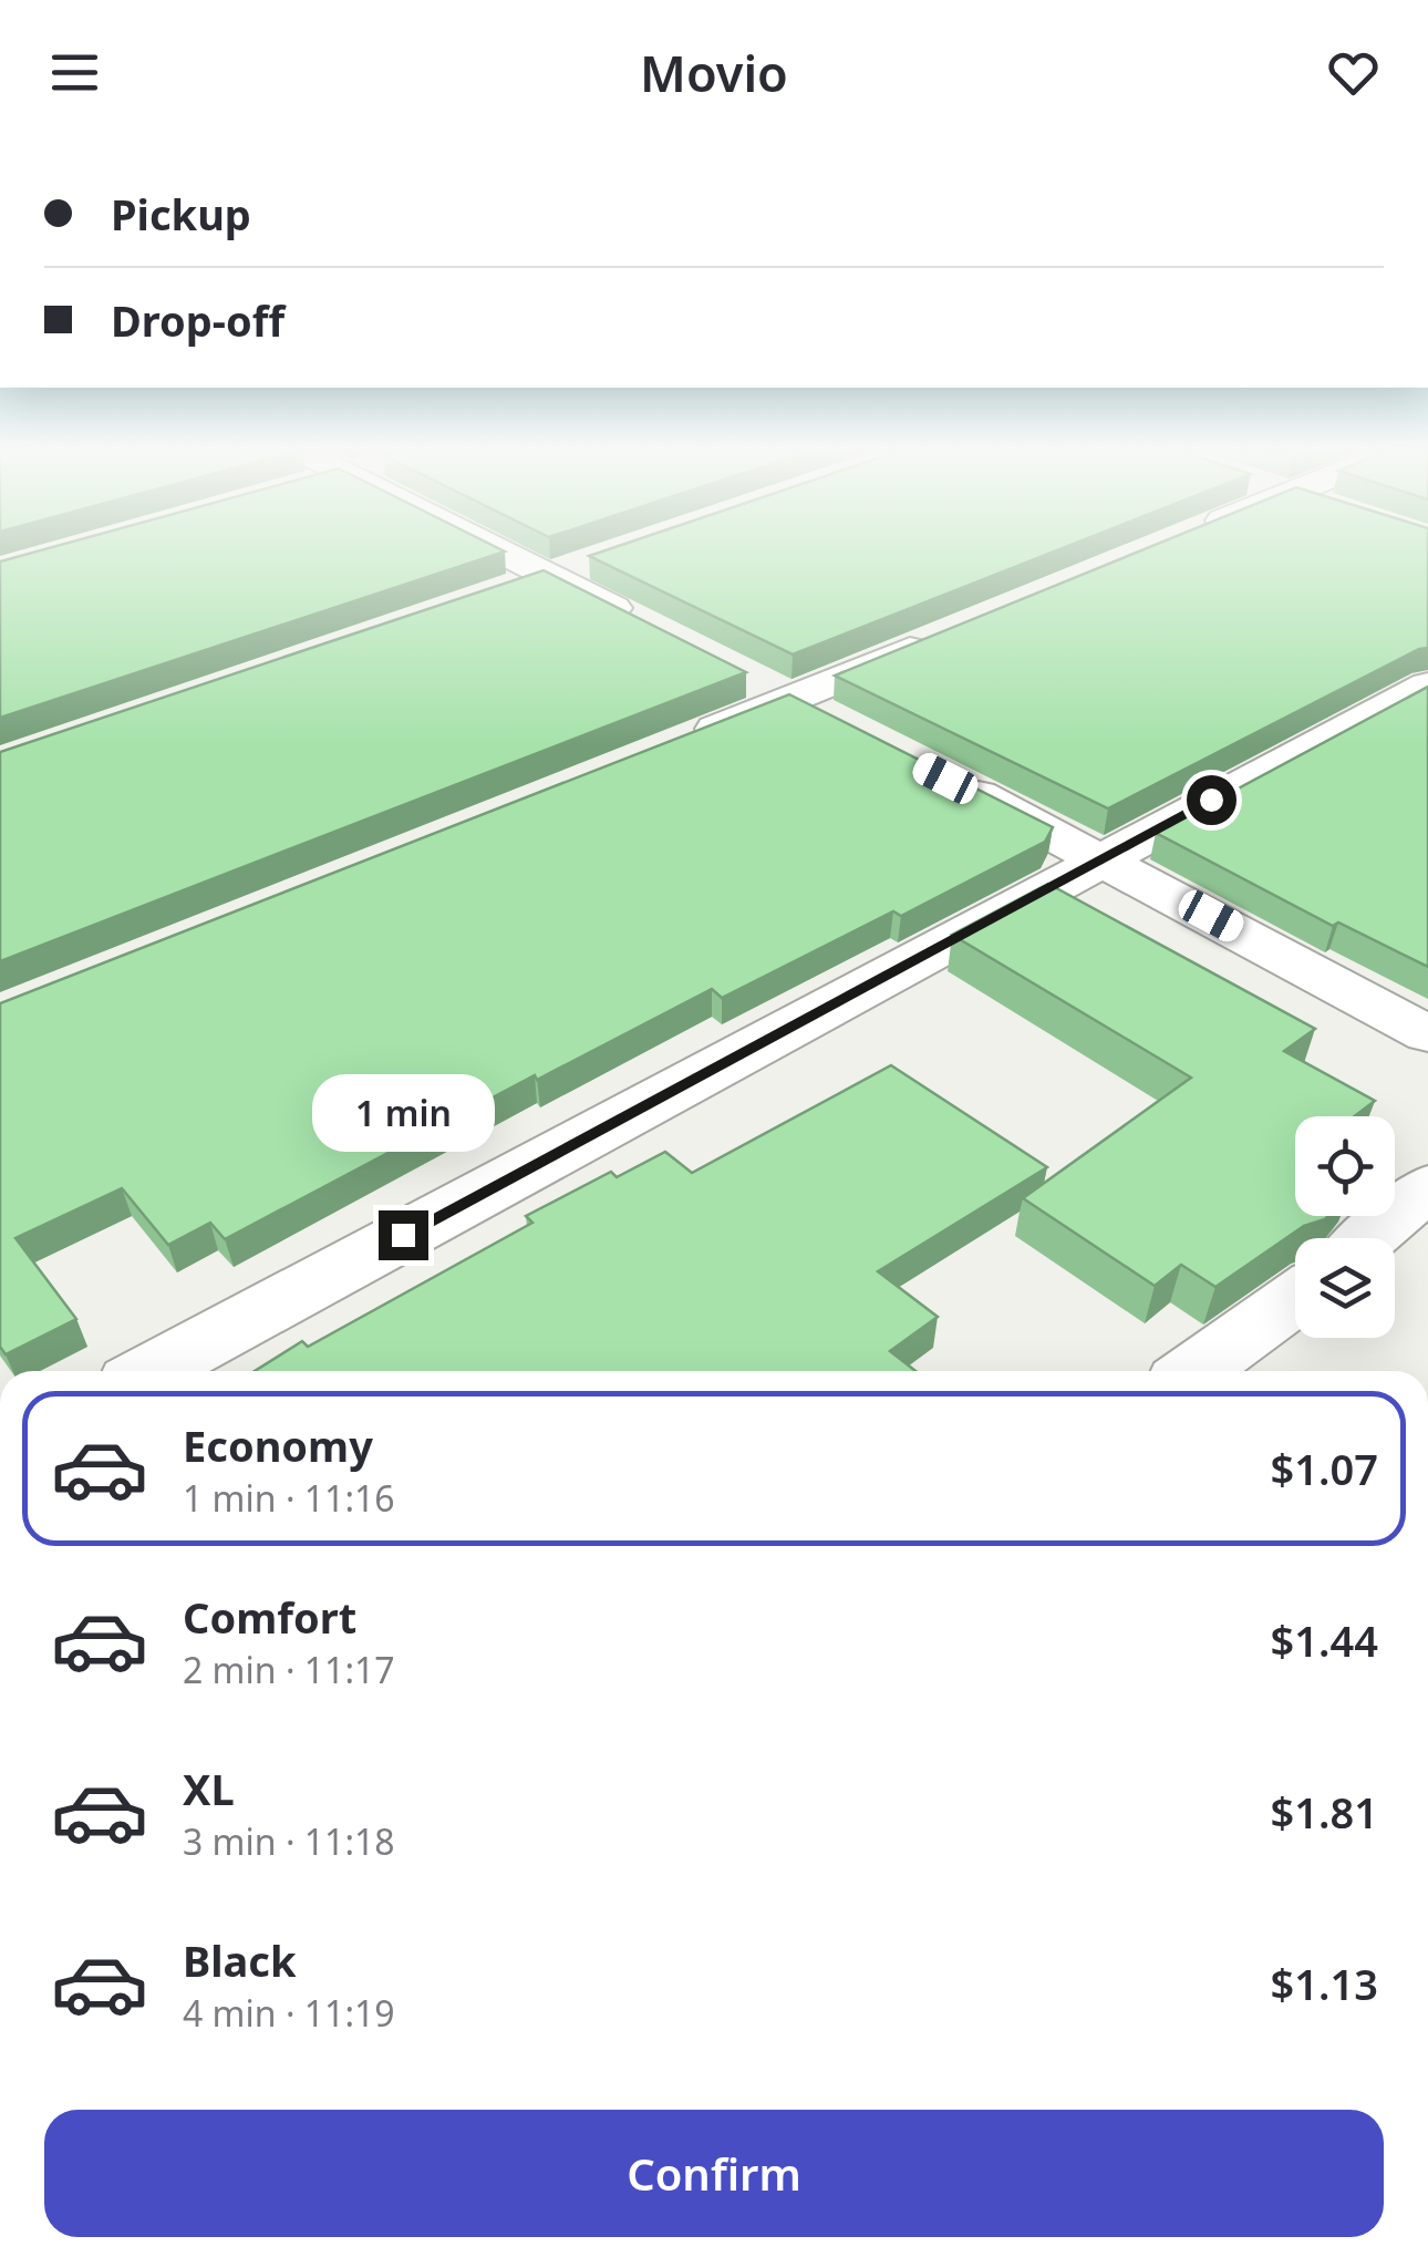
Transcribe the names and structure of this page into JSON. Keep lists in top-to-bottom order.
{
  "page": {
    "header": "Movio",
    "banner": ["Pickup", "Drop-off"],
    "bubble": "1 min",
    "list": [
      {
        "name": "Economy",
        "note": "1 min · 11:16",
        "value": "$1.07"
      },
      {
        "name": "Comfort",
        "note": "2 min · 11:17",
        "value": "$1.44"
      },
      {
        "name": "XL",
        "note": "3 min · 11:18",
        "value": "$1.81"
      },
      {
        "name": "Black",
        "note": "4 min · 11:19",
        "value": "$1.13"
      }
    ],
    "buttons": "Confirm"
  }
}
